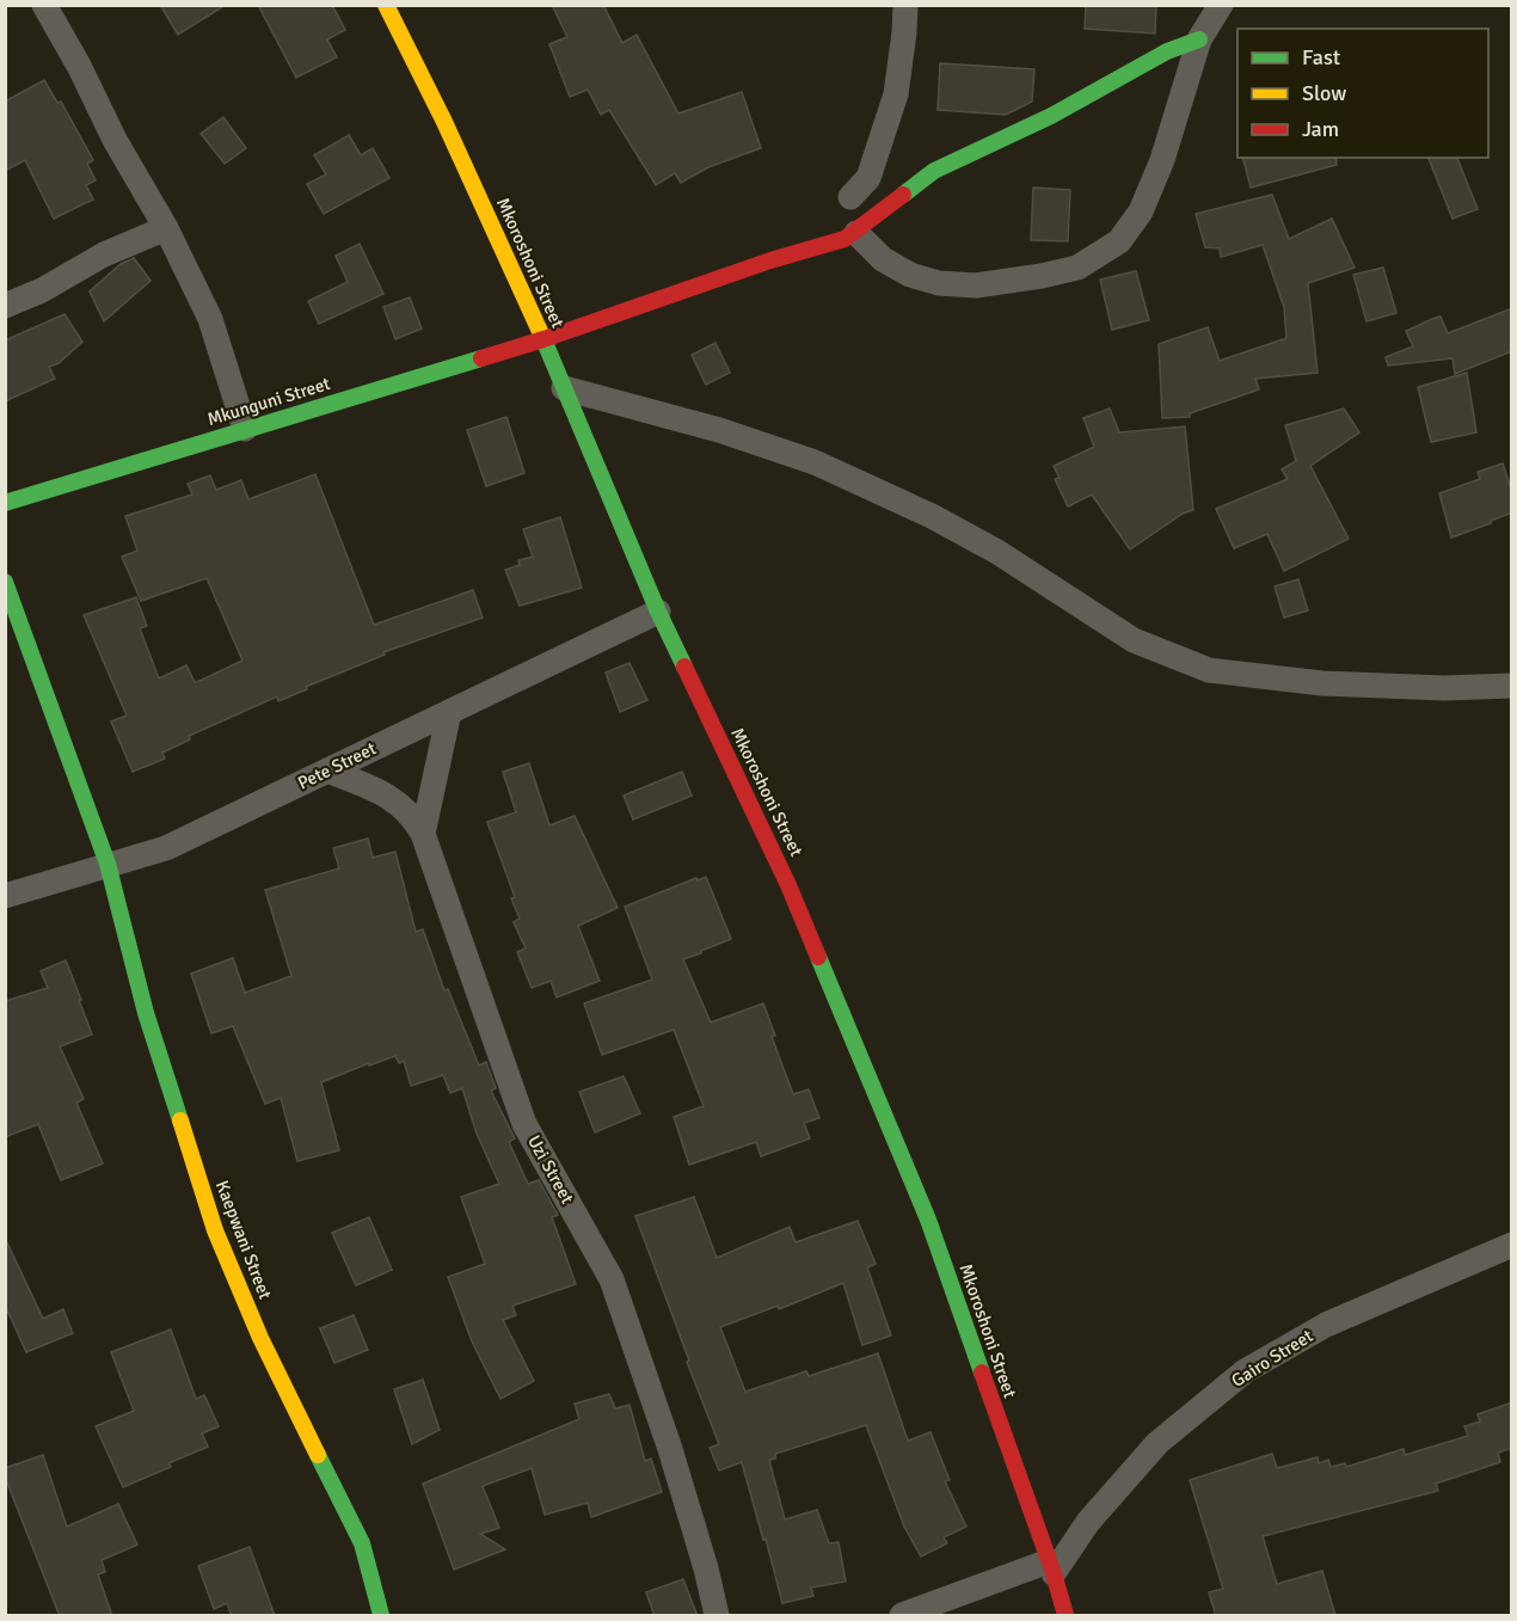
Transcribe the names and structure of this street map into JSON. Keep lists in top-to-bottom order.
{
  "streets": {
    "street": [
      "Mkoroshoni Street",
      "Mkunguni Street",
      "Pete Street",
      "Uzi Street",
      "Kaepwani Street",
      "Gairo Street"
    ]
  },
  "crossings": [
    ["Mkoroshoni Street", "Mkunguni Street"],
    ["Mkoroshoni Street", "Pete Street"],
    ["Mkoroshoni Street", "Gairo Street"],
    ["Pete Street", "Uzi Street"],
    ["Pete Street", "Kaepwani Street"]
  ],
  "legend": ["Fast", "Slow", "Jam"]
}
